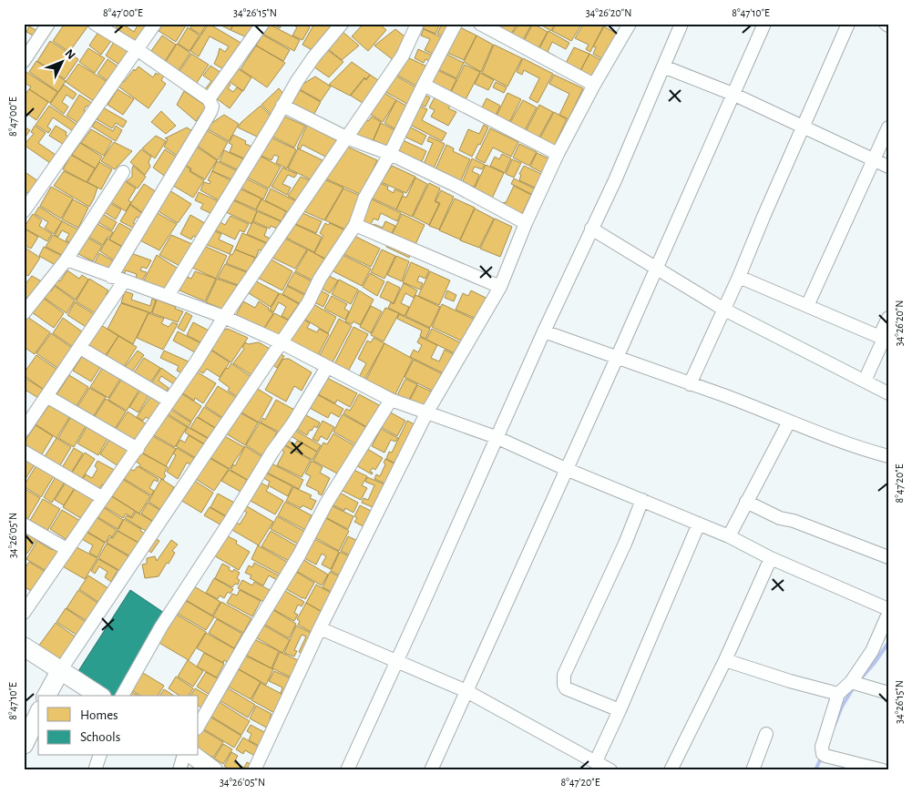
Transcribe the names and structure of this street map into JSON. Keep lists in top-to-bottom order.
{
  "legend": ["Homes", "Schools"],
  "north": "top right",
  "coordinates": [
    "8°47'00\"E",
    "34°26'15\"N",
    "34°26'20\"N",
    "8°47'10\"E",
    "8°47'20\"E",
    "34°26'05\"N"
  ]
}
